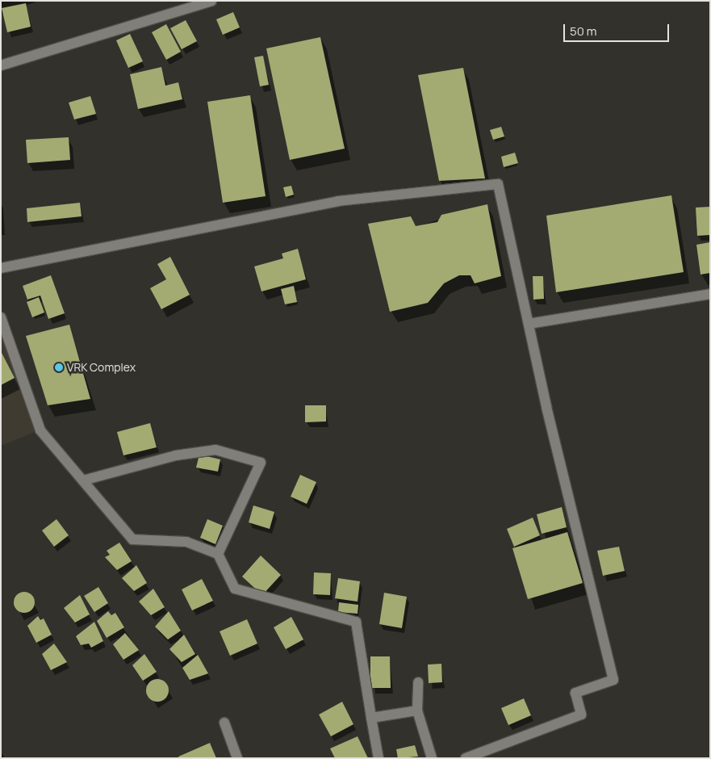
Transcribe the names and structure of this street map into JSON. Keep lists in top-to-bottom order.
{
  "places": ["VRK Complex"],
  "scale_bar": "50 m"
}
